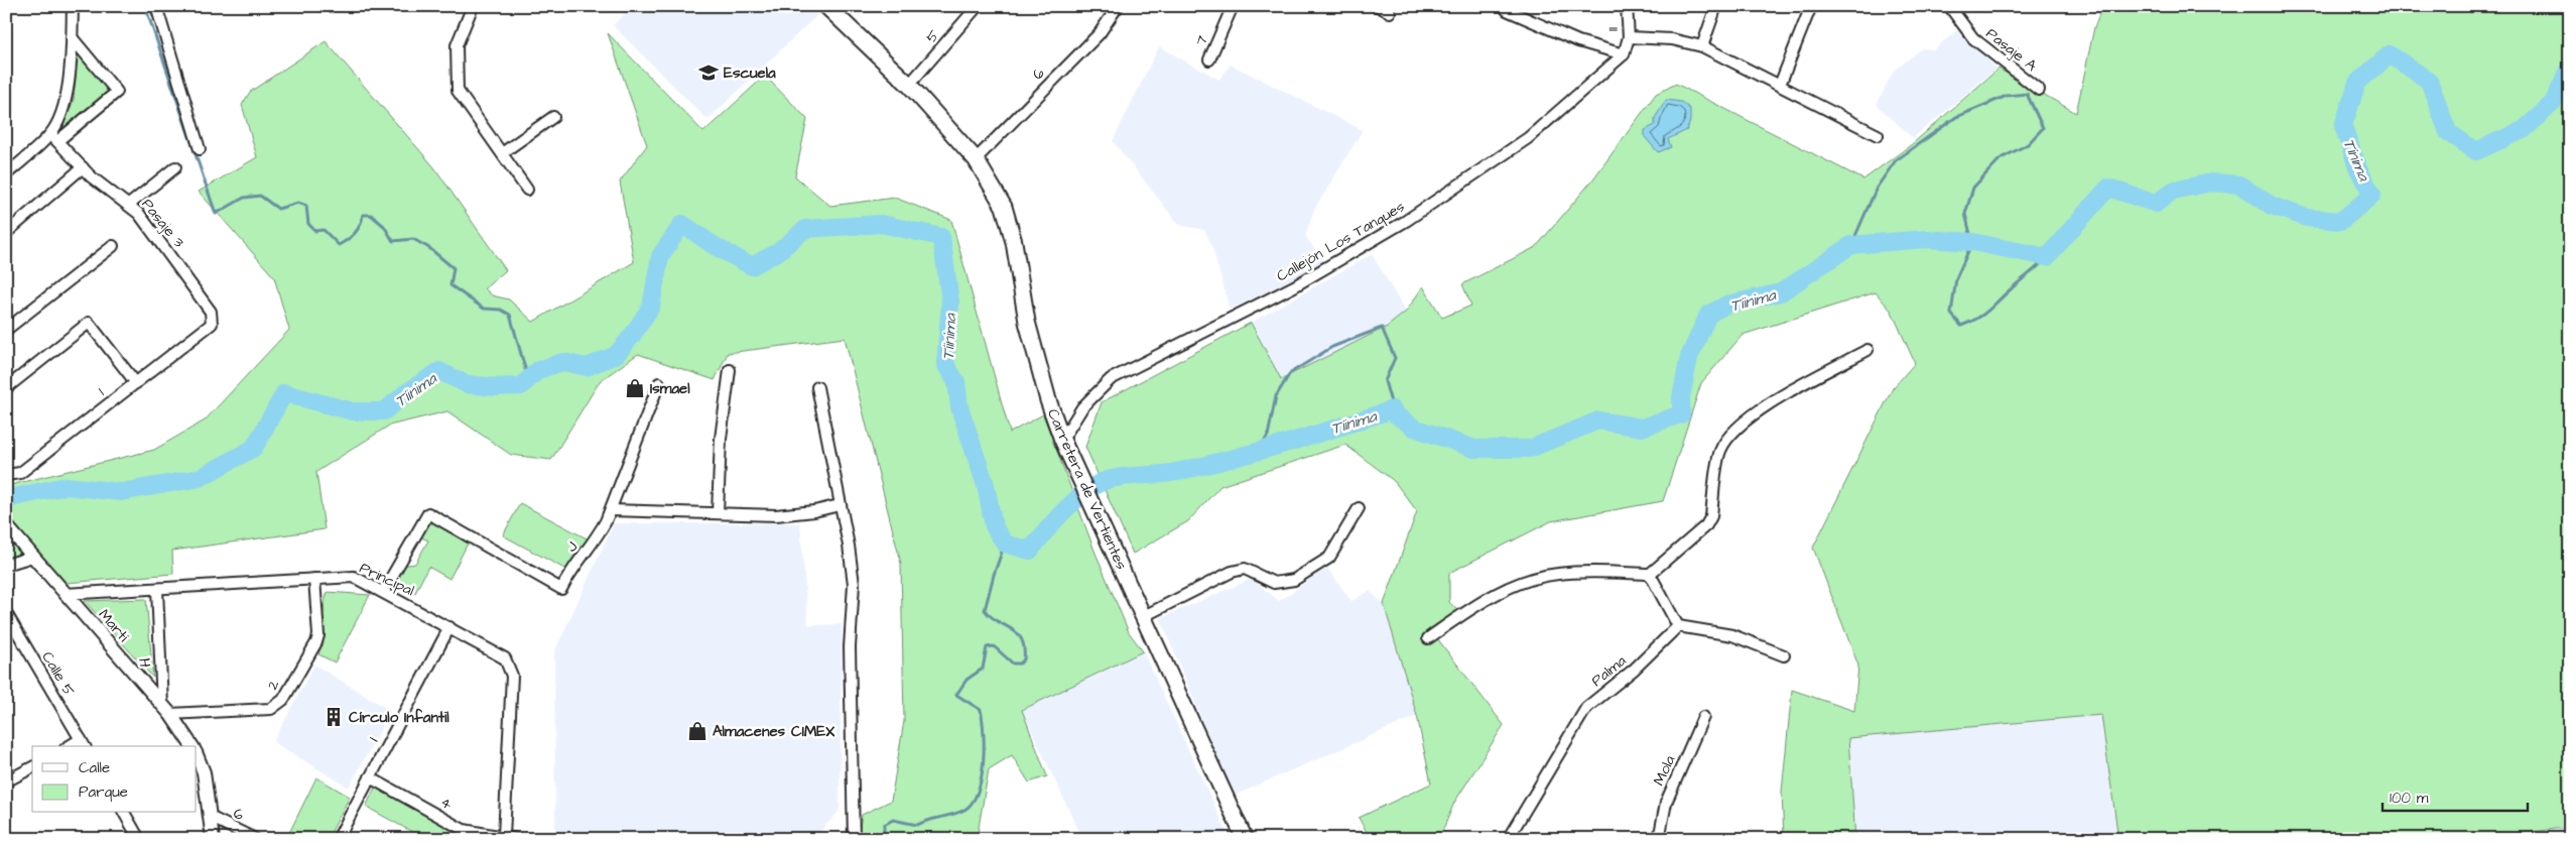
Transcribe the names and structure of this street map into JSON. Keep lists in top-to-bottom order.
{
  "streets": {
    "main road": ["Carretera de Vertientes"],
    "street": [
      "11",
      "5",
      "7",
      "Pasaje A",
      "6",
      "Pasaje 3",
      "Callejón Los Tanques",
      "1",
      "J",
      "Principal",
      "Martí",
      "H",
      "Palma",
      "Calle 5",
      "2",
      "I",
      "Mola",
      "4"
    ]
  },
  "crossings": [
    ["11", "Callejón Los Tanques"],
    ["5", "Carretera de Vertientes"],
    ["6", "Carretera de Vertientes"],
    ["Pasaje 3", "1"],
    ["Callejón Los Tanques", "Carretera de Vertientes"],
    ["J", "Principal"],
    ["Principal", "Martí"],
    ["Principal", "H"],
    ["Principal", "2"],
    ["Principal", "I"],
    ["Principal", "4"],
    ["Martí", "H"],
    ["Martí", "2"],
    ["H", "2"],
    ["I", "4"]
  ],
  "water": ["Tínima", "Tíinima"],
  "places": {
    "school or university": ["Escuela"],
    "shop": ["Ismael", "Almacenes CIMEX"],
    "building": ["Círculo Infantil"]
  },
  "legend": ["Calle", "Parque"],
  "scale_bar": "100 m"
}
